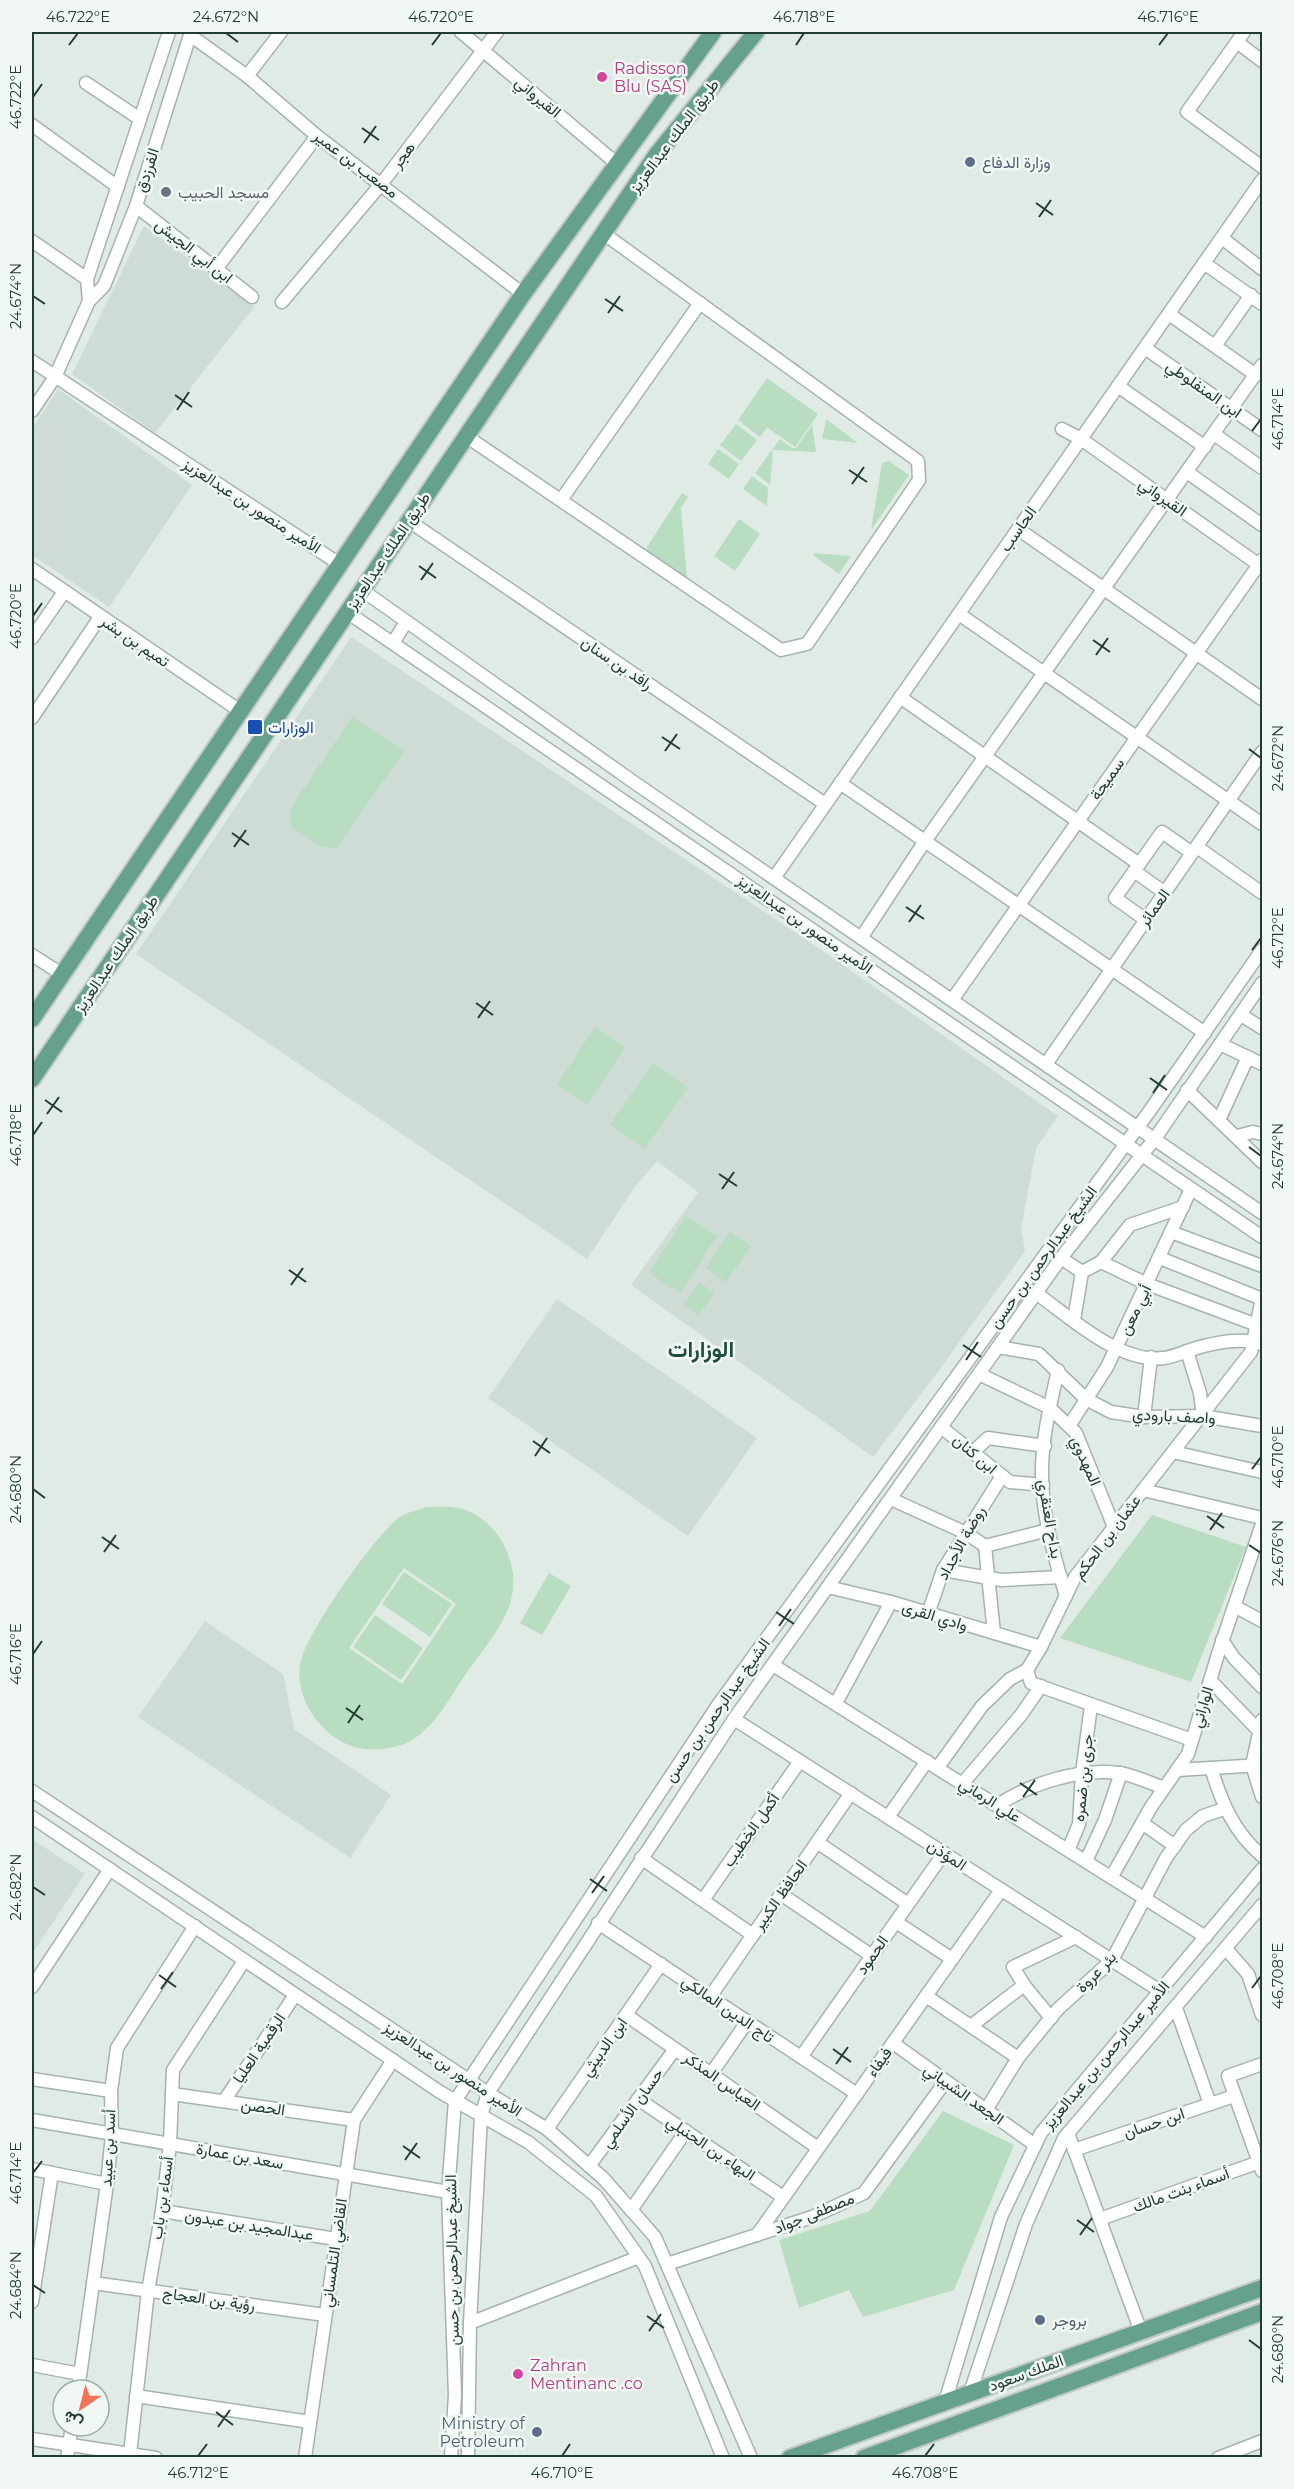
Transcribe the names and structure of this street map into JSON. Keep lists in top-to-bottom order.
{
  "streets": {
    "main road": ["طريق الملك عبدالعزيز", "الملك سعود"],
    "street": [
      "القيرواني",
      "هجر",
      "مصعب بن عمير",
      "الفرزدق",
      "ابن أبي الجيش",
      "ابن المنفلوطي",
      "الأمير منصور بن عبدالعزيز",
      "الحاسب",
      "تميم بن بشر",
      "رافد بن سنان",
      "سميحة",
      "العمائر",
      "الشيخ عبدالرحمن بن حسن",
      "أبي معن",
      "واصف بارودي",
      "ابن كنان",
      "المهدوي",
      "بداح العنقري",
      "عثمان بن الحكم",
      "روضة الأجداد",
      "وادي القرى",
      "الواراني",
      "جرى بن ضمره",
      "علي الرماني",
      "أكمل الخطيب",
      "المؤذن",
      "الحافظ الكبير",
      "الحمود",
      "بئر عروة",
      "تاج الدين المالكي",
      "ابن الدبيثي",
      "الرقمية العليا",
      "الأمير عبدالرحمن بن عبدالعزيز",
      "فيفاء",
      "العباس المذكر",
      "الجعد الشيباني",
      "الحصن",
      "حسان الأسلمي",
      "ابن حسان",
      "أسد بن عبيد",
      "البهاء بن الحنبلي",
      "سعد بن عمارة",
      "أسماء بنت مالك",
      "أسماء بن باب",
      "مصطفى جواد",
      "عبدالمجيد بن عبدون",
      "القاضي التلمساني",
      "رؤية بن العجاج"
    ]
  },
  "crossings": [
    ["القيرواني", "طريق الملك عبدالعزيز"],
    ["القيرواني", "هجر"],
    ["القيرواني", "الحاسب"],
    ["القيرواني", "سميحة"],
    ["طريق الملك عبدالعزيز", "مصعب بن عمير"],
    ["طريق الملك عبدالعزيز", "الأمير منصور بن عبدالعزيز"],
    ["طريق الملك عبدالعزيز", "تميم بن بشر"],
    ["طريق الملك عبدالعزيز", "رافد بن سنان"],
    ["هجر", "مصعب بن عمير"],
    ["مصعب بن عمير", "الفرزدق"],
    ["الفرزدق", "ابن أبي الجيش"],
    ["الفرزدق", "الأمير منصور بن عبدالعزيز"],
    ["ابن المنفلوطي", "الحاسب"],
    ["الأمير منصور بن عبدالعزيز", "الحاسب"],
    ["الأمير منصور بن عبدالعزيز", "سميحة"],
    ["الأمير منصور بن عبدالعزيز", "العمائر"],
    ["الأمير منصور بن عبدالعزيز", "الشيخ عبدالرحمن بن حسن"],
    ["الأمير منصور بن عبدالعزيز", "أبي معن"],
    ["الأمير منصور بن عبدالعزيز", "ابن الدبيثي"],
    ["الأمير منصور بن عبدالعزيز", "الرقمية العليا"],
    ["الأمير منصور بن عبدالعزيز", "حسان الأسلمي"],
    ["الأمير منصور بن عبدالعزيز", "أسد بن عبيد"],
    ["الأمير منصور بن عبدالعزيز", "أسماء بن باب"],
    ["الأمير منصور بن عبدالعزيز", "مصطفى جواد"],
    ["الأمير منصور بن عبدالعزيز", "القاضي التلمساني"],
    ["الحاسب", "رافد بن سنان"],
    ["الشيخ عبدالرحمن بن حسن", "واصف بارودي"],
    ["الشيخ عبدالرحمن بن حسن", "ابن كنان"],
    ["الشيخ عبدالرحمن بن حسن", "المهدوي"],
    ["الشيخ عبدالرحمن بن حسن", "وادي القرى"],
    ["الشيخ عبدالرحمن بن حسن", "علي الرماني"],
    ["الشيخ عبدالرحمن بن حسن", "المؤذن"],
    ["الشيخ عبدالرحمن بن حسن", "تاج الدين المالكي"],
    ["الشيخ عبدالرحمن بن حسن", "سعد بن عمارة"],
    ["أبي معن", "واصف بارودي"],
    ["أبي معن", "المهدوي"],
    ["واصف بارودي", "بداح العنقري"],
    ["واصف بارودي", "عثمان بن الحكم"],
    ["ابن كنان", "بداح العنقري"],
    ["ابن كنان", "روضة الأجداد"],
    ["المهدوي", "بداح العنقري"],
    ["المهدوي", "عثمان بن الحكم"],
    ["بداح العنقري", "عثمان بن الحكم"],
    ["عثمان بن الحكم", "وادي القرى"],
    ["عثمان بن الحكم", "علي الرماني"],
    ["عثمان بن الحكم", "المؤذن"],
    ["روضة الأجداد", "وادي القرى"],
    ["الواراني", "علي الرماني"],
    ["جرى بن ضمره", "علي الرماني"],
    ["علي الرماني", "بئر عروة"],
    ["علي الرماني", "الأمير عبدالرحمن بن عبدالعزيز"],
    ["أكمل الخطيب", "المؤذن"],
    ["المؤذن", "الحافظ الكبير"],
    ["المؤذن", "الحمود"],
    ["المؤذن", "بئر عروة"],
    ["المؤذن", "الأمير عبدالرحمن بن عبدالعزيز"],
    ["المؤذن", "فيفاء"],
    ["الحافظ الكبير", "تاج الدين المالكي"],
    ["الحمود", "تاج الدين المالكي"],
    ["بئر عروة", "الجعد الشيباني"],
    ["تاج الدين المالكي", "ابن الدبيثي"],
    ["تاج الدين المالكي", "فيفاء"],
    ["ابن الدبيثي", "العباس المذكر"],
    ["الرقمية العليا", "الحصن"],
    ["الأمير عبدالرحمن بن عبدالعزيز", "الجعد الشيباني"],
    ["الأمير عبدالرحمن بن عبدالعزيز", "الملك سعود"],
    ["فيفاء", "العباس المذكر"],
    ["فيفاء", "الجعد الشيباني"],
    ["فيفاء", "البهاء بن الحنبلي"],
    ["فيفاء", "مصطفى جواد"],
    ["العباس المذكر", "حسان الأسلمي"],
    ["الجعد الشيباني", "مصطفى جواد"],
    ["الحصن", "أسماء بن باب"],
    ["الحصن", "القاضي التلمساني"],
    ["حسان الأسلمي", "البهاء بن الحنبلي"],
    ["أسد بن عبيد", "سعد بن عمارة"],
    ["أسد بن عبيد", "رؤية بن العجاج"],
    ["سعد بن عمارة", "أسماء بن باب"],
    ["سعد بن عمارة", "القاضي التلمساني"],
    ["أسماء بن باب", "عبدالمجيد بن عبدون"],
    ["أسماء بن باب", "رؤية بن العجاج"],
    ["عبدالمجيد بن عبدون", "القاضي التلمساني"],
    ["القاضي التلمساني", "رؤية بن العجاج"]
  ],
  "districts": ["الوزارات"],
  "places": {
    "other": [
      "Radisson Blu (SAS)",
      "وزارة الدفاع",
      "مسجد الحبيب",
      "بروجر",
      "Zahran Mentinanc .co",
      "Ministry of Petroleum"
    ],
    "transit": ["الوزارات"]
  },
  "north": "bottom left",
  "coordinates": [
    "46.722°E",
    "24.672°N",
    "46.720°E",
    "46.718°E",
    "46.716°E",
    "24.674°N",
    "46.714°E",
    "46.712°E",
    "46.710°E",
    "24.680°N",
    "24.676°N",
    "24.682°N",
    "46.708°E",
    "24.684°N"
  ]
}
